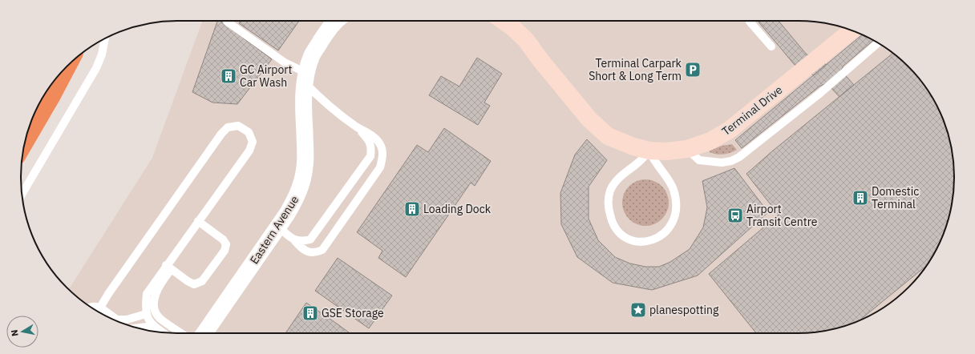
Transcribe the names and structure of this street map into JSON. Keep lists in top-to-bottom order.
{
  "streets": {
    "street": ["Terminal Drive", "Eastern Avenue"]
  },
  "places": {
    "parking": ["Terminal Carpark Short & Long Term"],
    "building": [
      "GC Airport Car Wash",
      "Domestic Terminal",
      "Loading Dock",
      "GSE Storage"
    ],
    "bus stop": ["Airport Transit Centre"],
    "place": ["planespotting"]
  },
  "north": "left"
}
